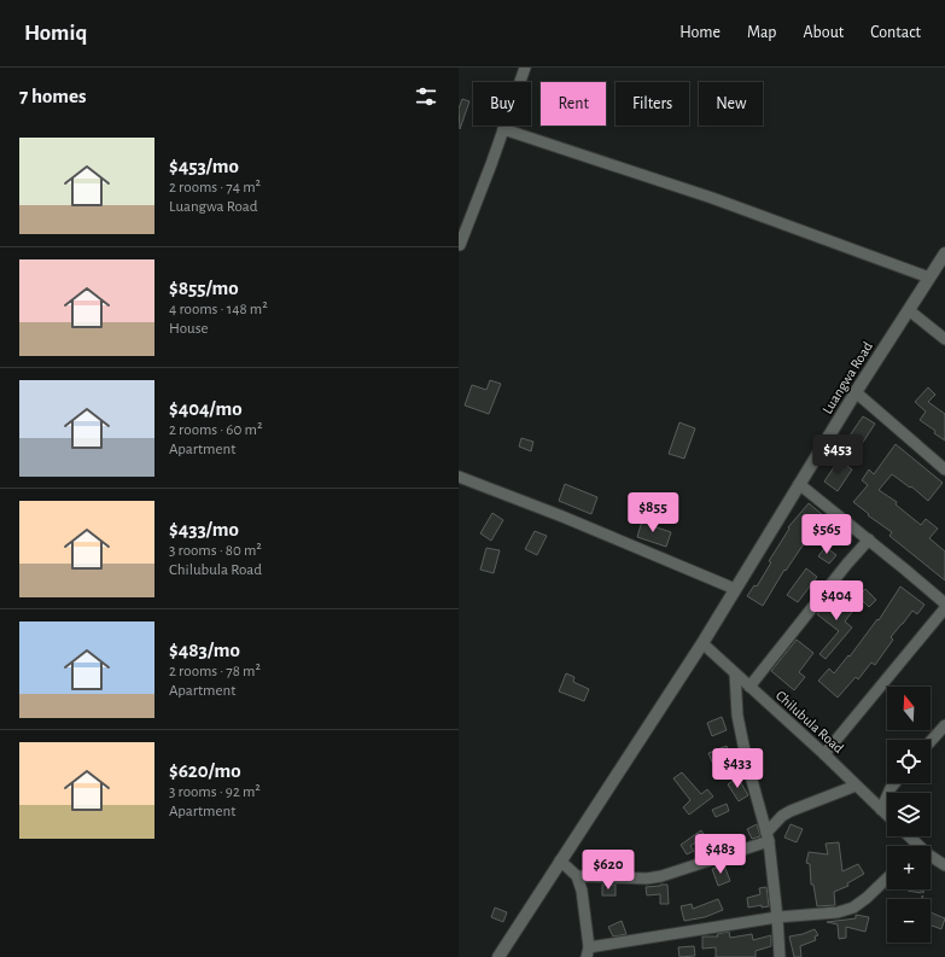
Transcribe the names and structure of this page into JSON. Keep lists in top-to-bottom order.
{
  "streets": {
    "street": ["Luangwa Road", "Chilubula Road"]
  },
  "crossings": [
    ["Luangwa Road", "Chilubula Road"]
  ],
  "north": "top",
  "page": {
    "header": "Homiq",
    "nav": [
      "Home",
      "Map",
      "About",
      "Contact"
    ],
    "heading": "7 homes",
    "chip": [
      "Buy",
      "Rent",
      "Filters",
      "New"
    ],
    "list": [
      {
        "name": "$453/mo",
        "note": "2 rooms · 74 m² · Luangwa Road"
      },
      {
        "name": "$855/mo",
        "note": "4 rooms · 148 m² · House"
      },
      {
        "name": "$404/mo",
        "note": "2 rooms · 60 m² · Apartment"
      },
      {
        "name": "$433/mo",
        "note": "3 rooms · 80 m² · Chilubula Road"
      },
      {
        "name": "$483/mo",
        "note": "2 rooms · 78 m² · Apartment"
      },
      {
        "name": "$620/mo",
        "note": "3 rooms · 92 m² · Apartment"
      }
    ],
    "price": [
      "$453",
      "$855",
      "$565",
      "$404",
      "$433",
      "$483",
      "$620"
    ],
    "map_buttons": ["+", "−"]
  }
}
